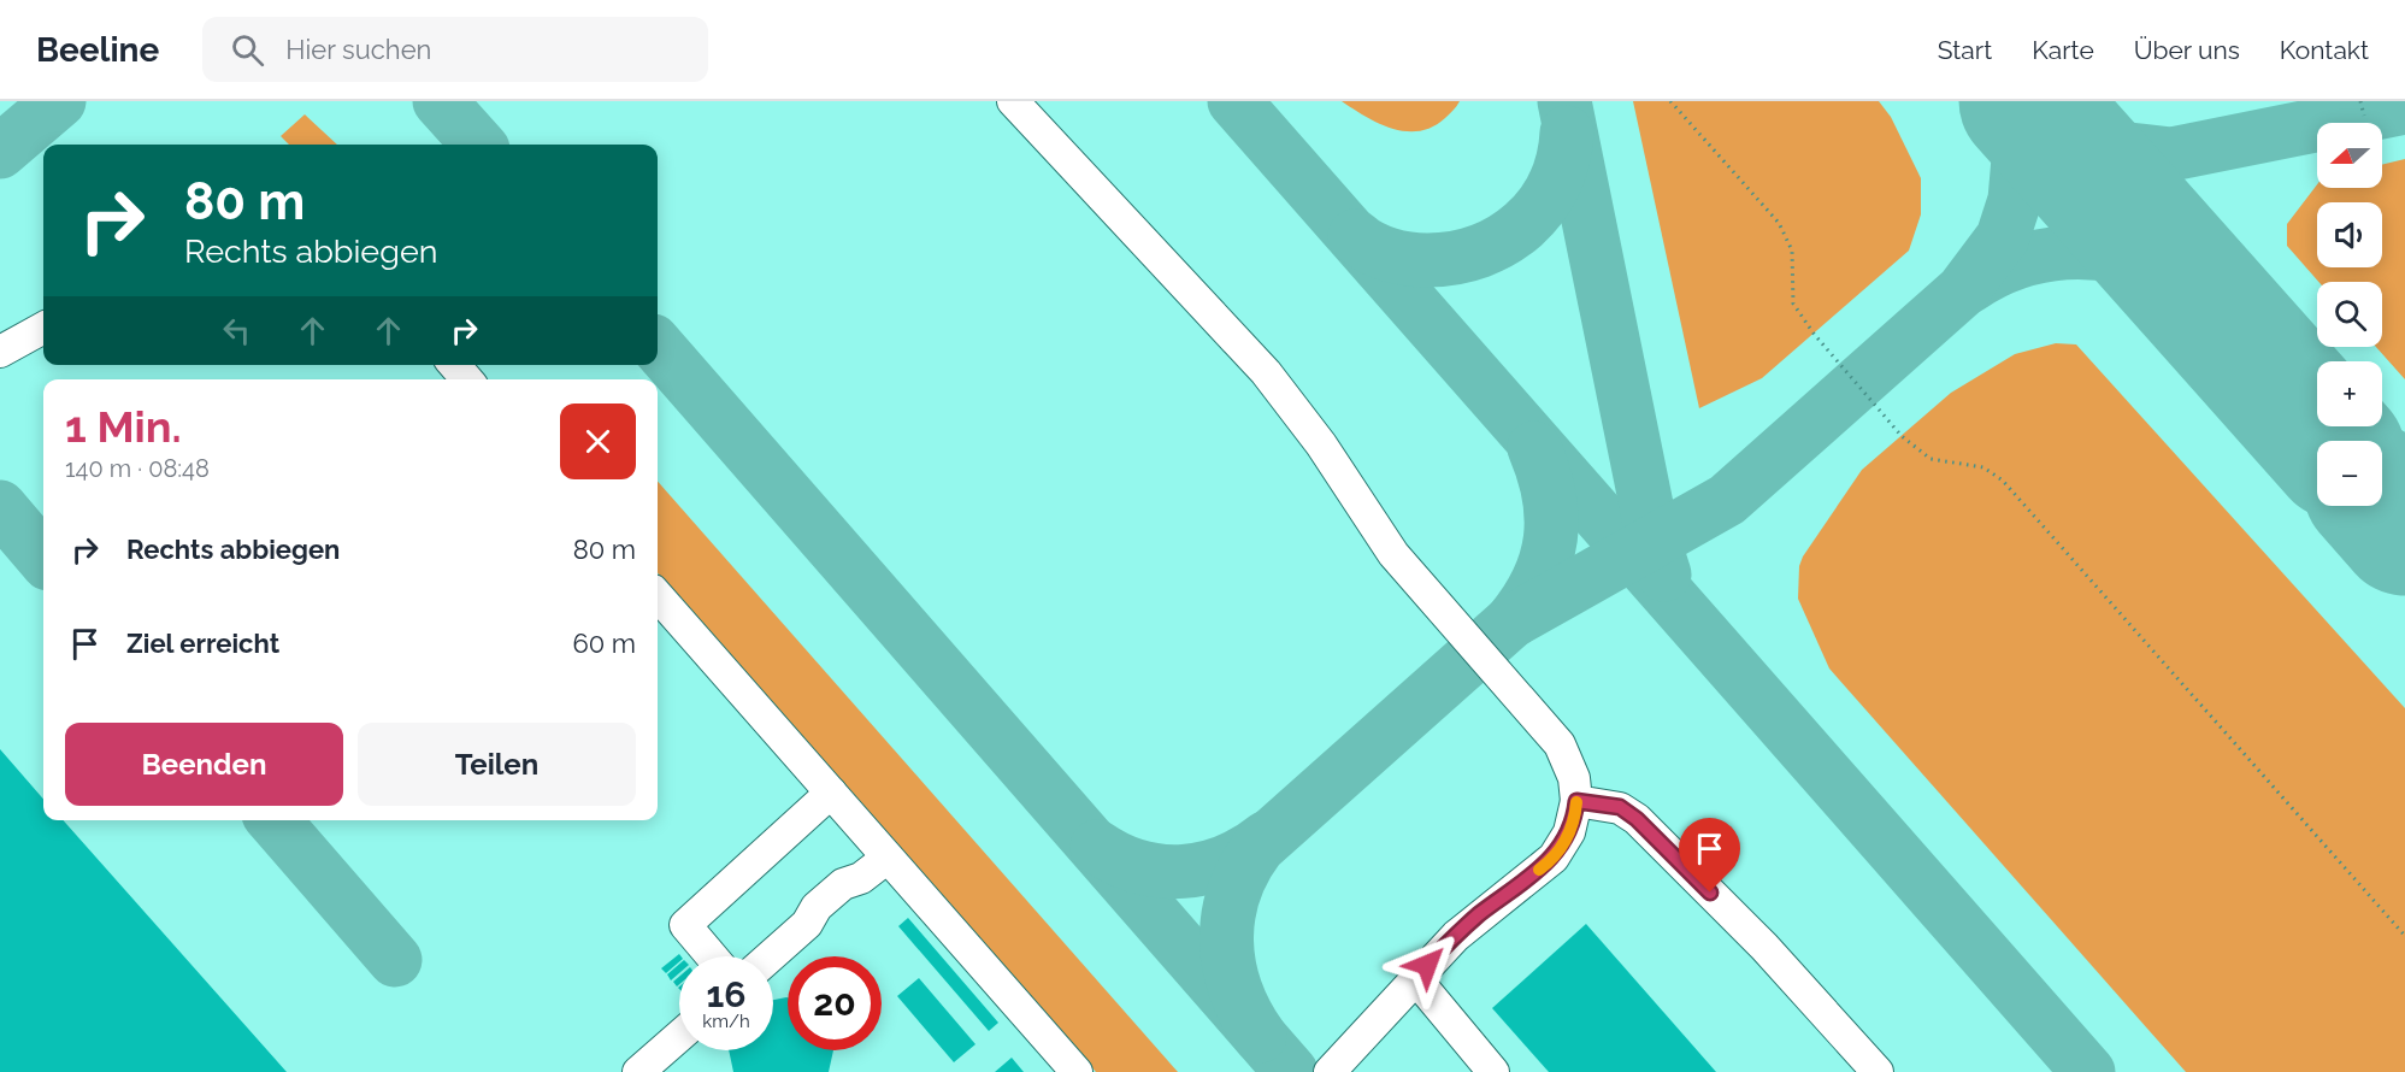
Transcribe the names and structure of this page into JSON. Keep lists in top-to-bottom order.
{
  "north": "left",
  "page": {
    "header": "Beeline",
    "search": "Hier suchen",
    "nav": [
      "Start",
      "Karte",
      "Über uns",
      "Kontakt"
    ],
    "map_buttons": ["+", "−"],
    "turn": ["80 m", "Rechts abbiegen"],
    "heading": ["1 Min.", "140 m · 08:48"],
    "list": [
      {
        "name": "Rechts abbiegen",
        "value": "80 m"
      },
      {
        "name": "Ziel erreicht",
        "value": "60 m"
      }
    ],
    "buttons": ["Beenden", "Teilen"],
    "speed": "16 km/h",
    "limit": "20"
  }
}
